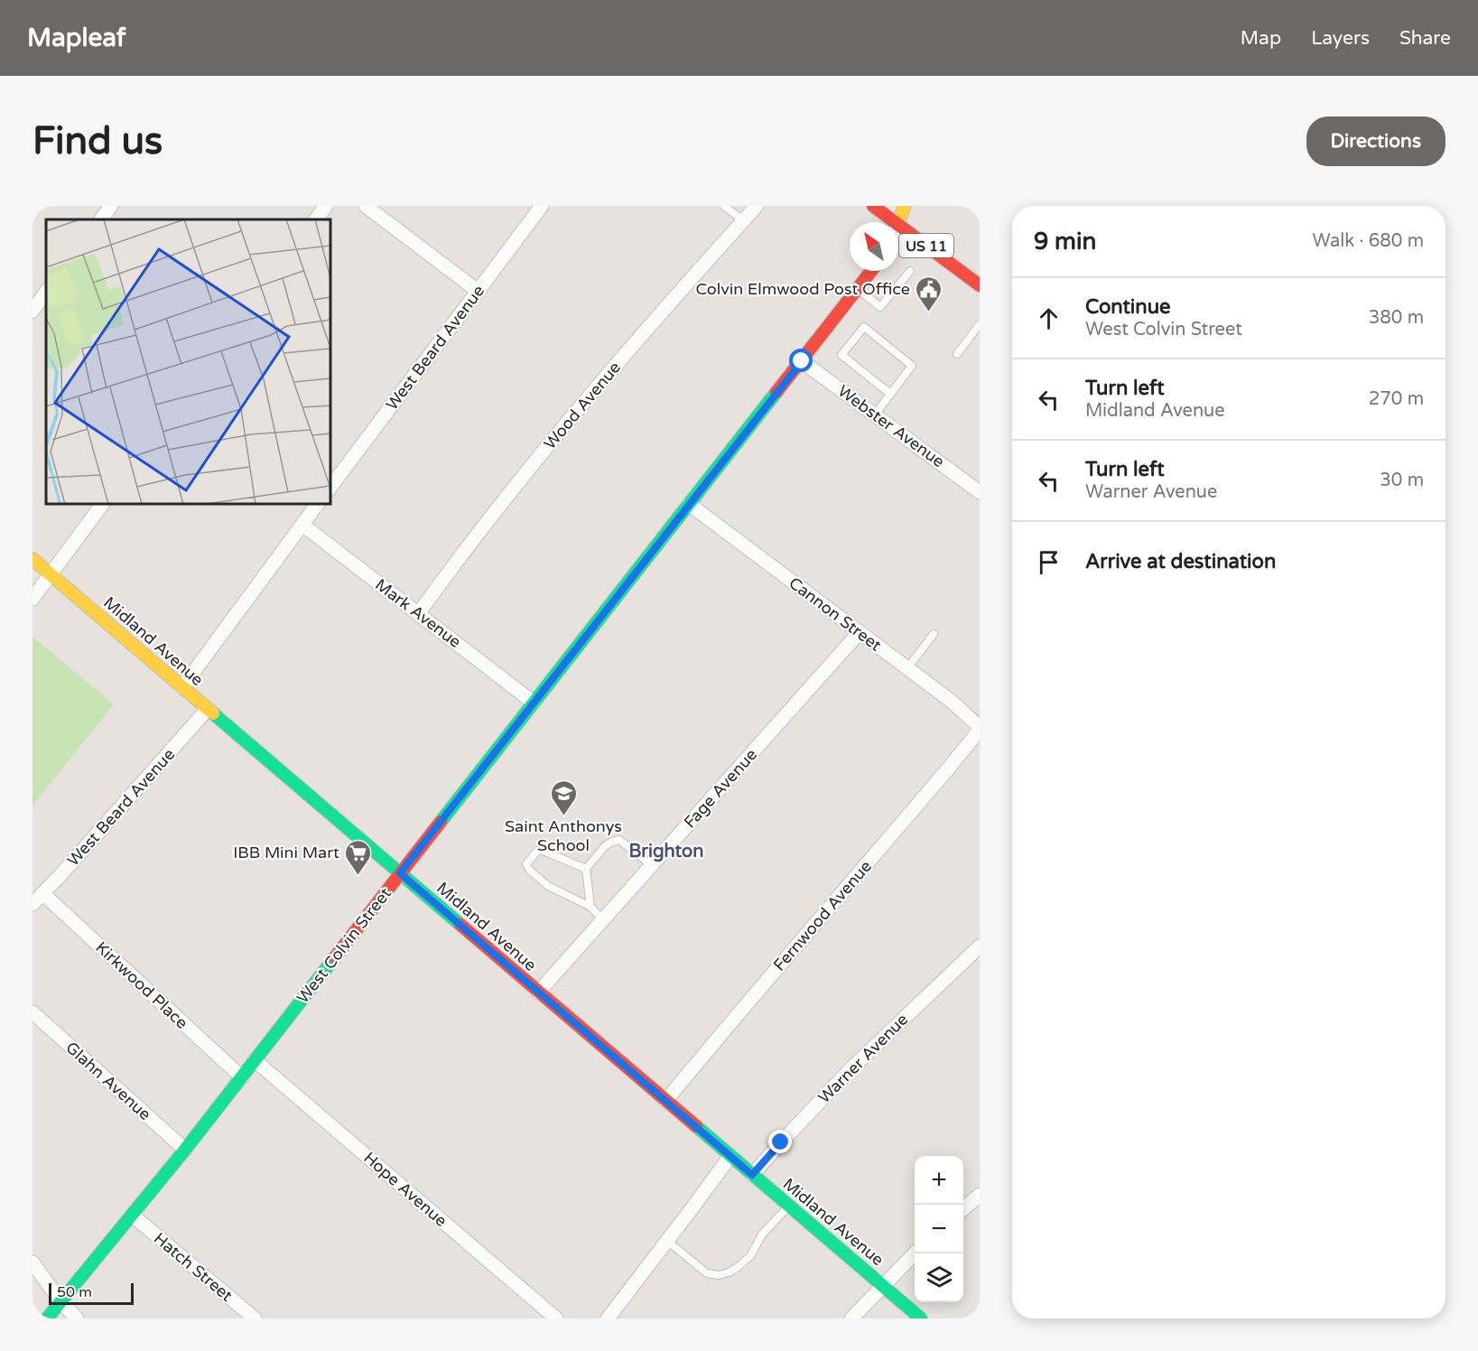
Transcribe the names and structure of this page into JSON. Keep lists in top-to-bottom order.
{
  "streets": {
    "street": [
      "US 11",
      "West Beard Avenue",
      "Wood Avenue",
      "Webster Avenue",
      "Mark Avenue",
      "Cannon Street",
      "Midland Avenue",
      "Fage Avenue",
      "Fernwood Avenue",
      "West Colvin Street",
      "Kirkwood Place",
      "Warner Avenue",
      "Glahn Avenue",
      "Hope Avenue",
      "Hatch Street"
    ]
  },
  "crossings": [
    ["West Beard Avenue", "Midland Avenue"],
    ["West Beard Avenue", "Kirkwood Place"],
    ["Wood Avenue", "Mark Avenue"],
    ["Webster Avenue", "West Colvin Street"],
    ["Mark Avenue", "West Colvin Street"],
    ["Cannon Street", "Fage Avenue"],
    ["Cannon Street", "Fernwood Avenue"],
    ["Cannon Street", "West Colvin Street"],
    ["Midland Avenue", "Fage Avenue"],
    ["Midland Avenue", "Fernwood Avenue"],
    ["Midland Avenue", "West Colvin Street"],
    ["Midland Avenue", "Warner Avenue"],
    ["West Colvin Street", "Kirkwood Place"],
    ["West Colvin Street", "Glahn Avenue"],
    ["West Colvin Street", "Hope Avenue"],
    ["West Colvin Street", "Hatch Street"]
  ],
  "districts": ["Brighton"],
  "places": {
    "public building": ["Colvin Elmwood Post Office"],
    "school or university": ["Saint Anthonys School"],
    "supermarket": ["IBB Mini Mart"]
  },
  "scale_bar": "50 m",
  "north": "top left",
  "page": {
    "header": "Mapleaf",
    "nav": ["Map", "Layers", "Share"],
    "buttons": "Directions",
    "title": "Find us",
    "heading": ["9 min", "Walk · 680 m"],
    "list": [
      ["Continue", "West Colvin Street", "380 m"],
      ["Turn left", "Midland Avenue", "270 m"],
      ["Turn left", "Warner Avenue", "30 m"],
      "Arrive at destination"
    ],
    "map_buttons": ["+", "−"],
    "scale": "50 m"
  }
}
